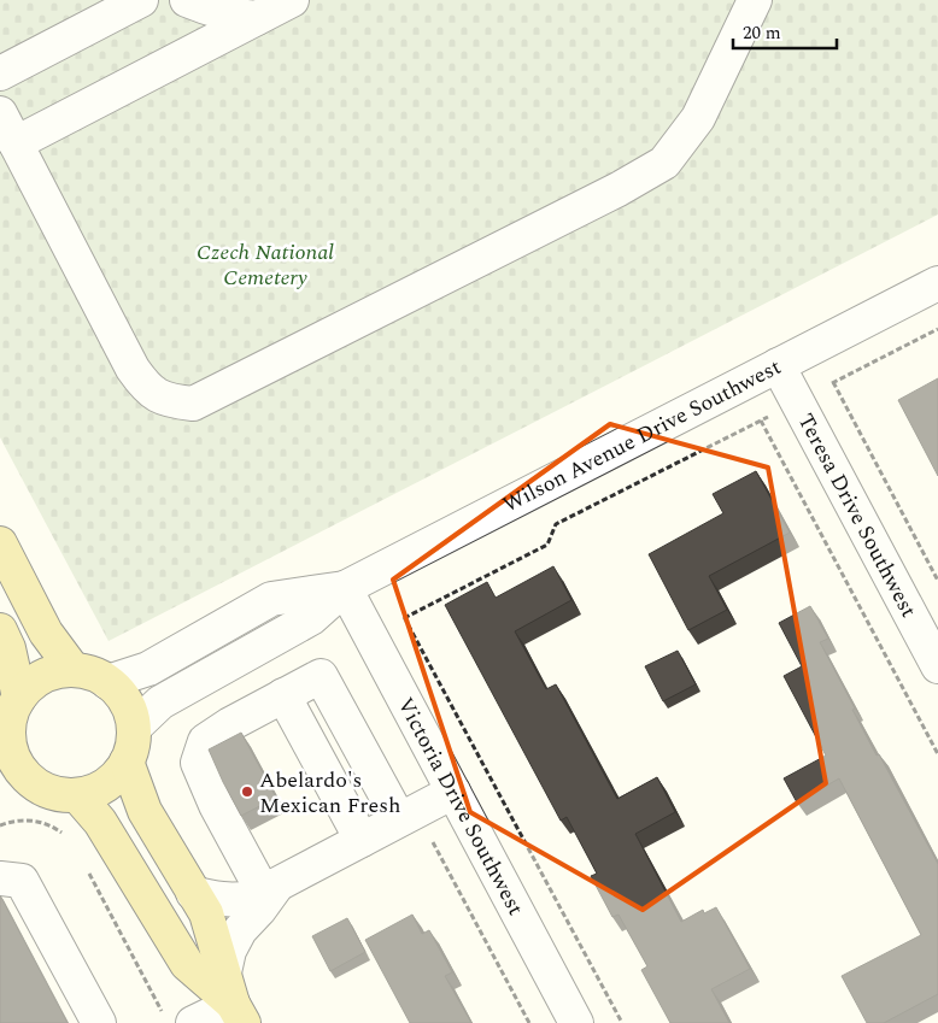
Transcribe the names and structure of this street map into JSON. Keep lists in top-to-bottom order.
{
  "streets": {
    "street": ["Wilson Avenue Drive Southwest", "Teresa Drive Southwest", "Victoria Drive Southwest"]
  },
  "crossings": [
    ["Wilson Avenue Drive Southwest", "Teresa Drive Southwest"],
    ["Wilson Avenue Drive Southwest", "Victoria Drive Southwest"]
  ],
  "parks": ["Czech National Cemetery"],
  "places": ["Abelardo's Mexican Fresh"],
  "scale_bar": "20 m"
}
